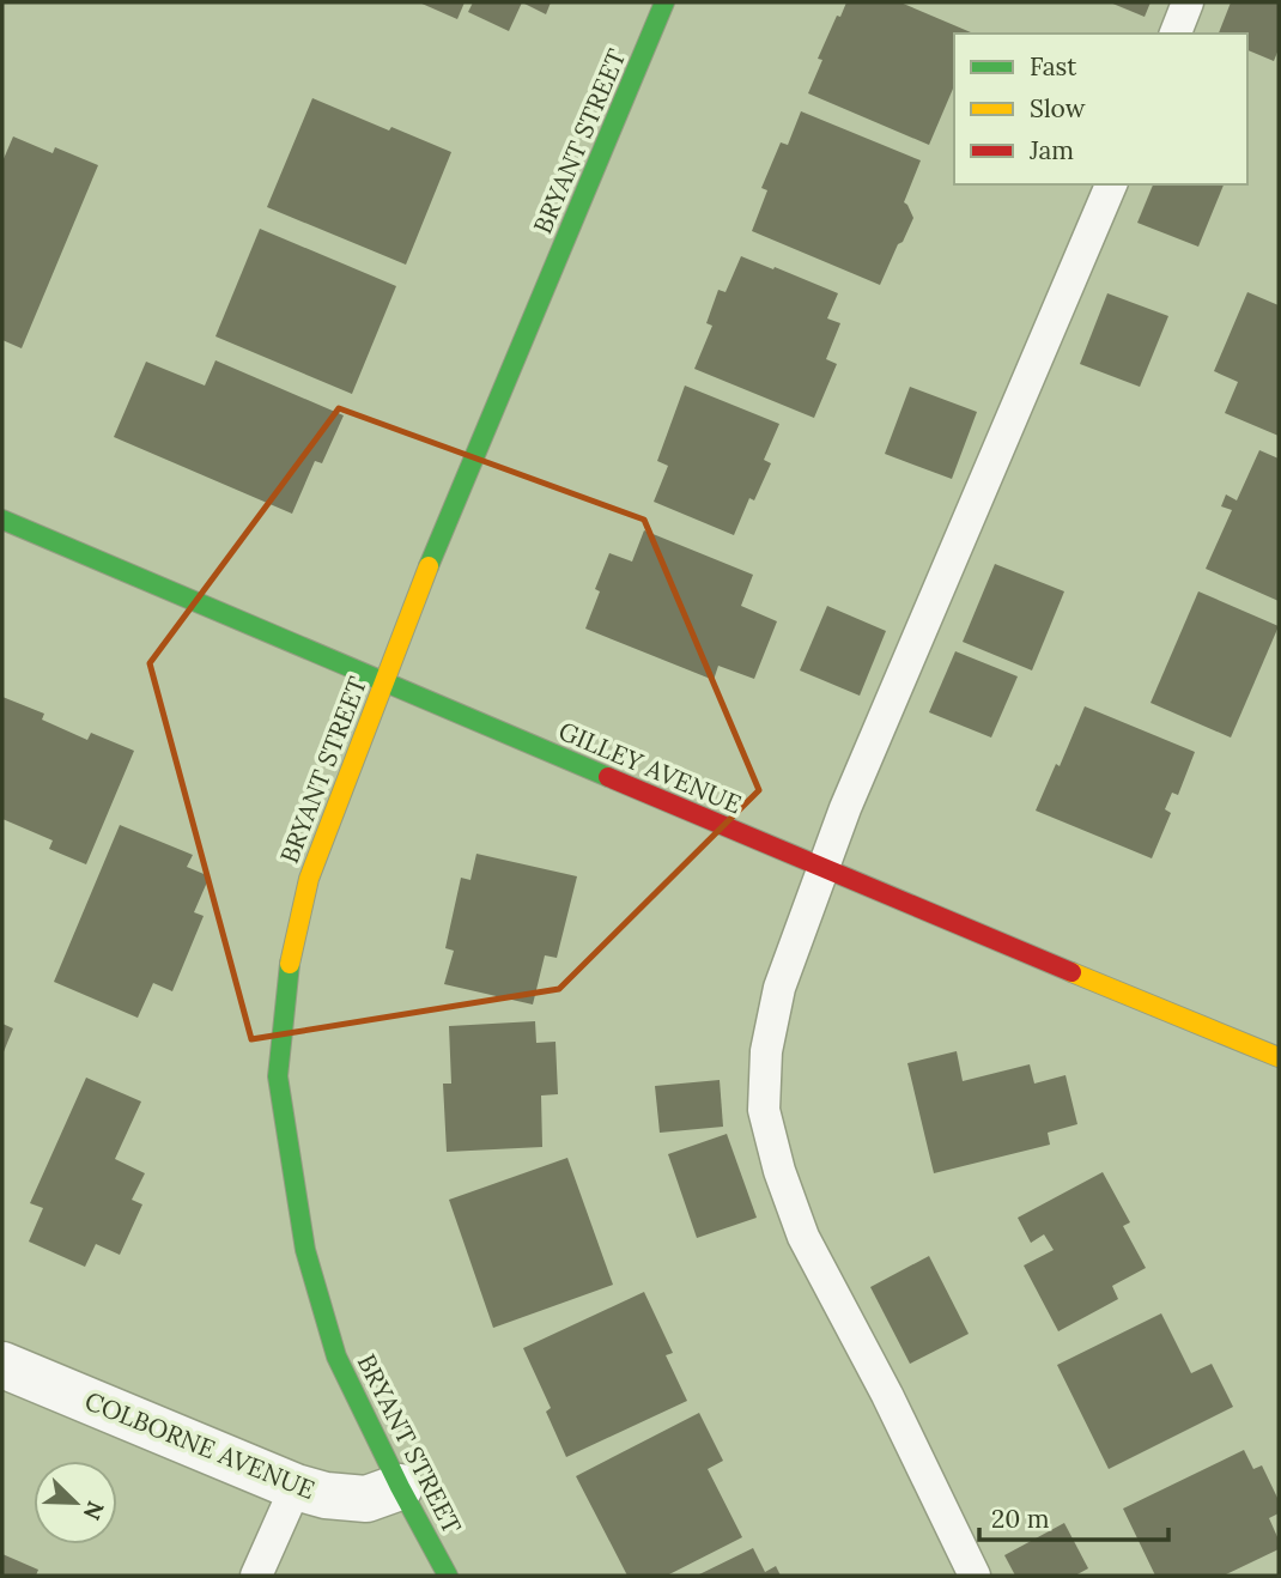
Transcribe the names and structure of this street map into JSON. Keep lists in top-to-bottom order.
{
  "streets": {
    "street": ["BRYANT STREET", "GILLEY AVENUE", "COLBORNE AVENUE"]
  },
  "crossings": [
    ["BRYANT STREET", "GILLEY AVENUE"],
    ["BRYANT STREET", "COLBORNE AVENUE"]
  ],
  "legend": ["Fast", "Slow", "Jam"],
  "scale_bar": "20 m",
  "north": "bottom right"
}
